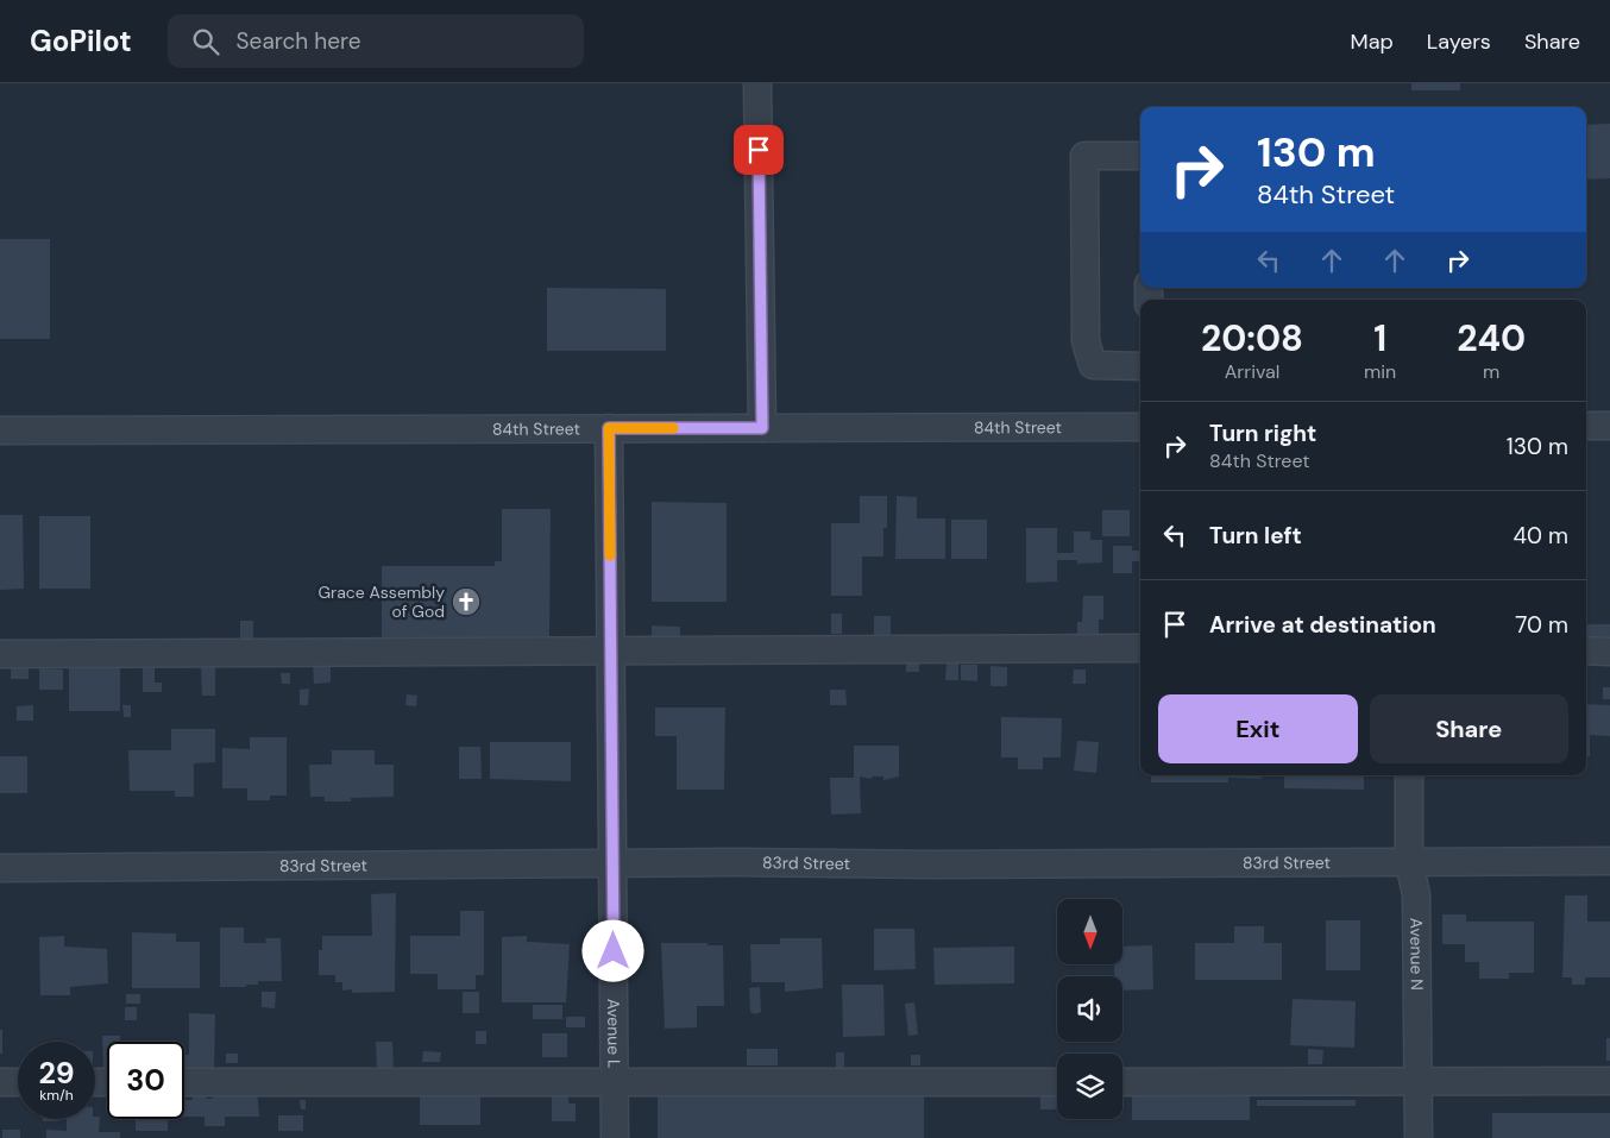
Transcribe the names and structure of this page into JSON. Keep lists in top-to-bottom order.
{
  "streets": {
    "street": [
      "84th Street",
      "83rd Street",
      "Avenue N",
      "Avenue L"
    ]
  },
  "crossings": [
    ["84th Street", "Avenue L"],
    ["83rd Street", "Avenue N"],
    ["83rd Street", "Avenue L"]
  ],
  "places": {
    "church": ["Grace Assembly of God"]
  },
  "north": "bottom",
  "page": {
    "header": "GoPilot",
    "search": "Search here",
    "nav": ["Map", "Layers", "Share"],
    "turn": ["130 m", "84th Street"],
    "eta": [
      "20:08",
      "Arrival",
      "1",
      "min",
      "240",
      "m"
    ],
    "list": [
      {
        "name": "Turn right",
        "note": "84th Street",
        "value": "130 m"
      },
      {
        "name": "Turn left",
        "value": "40 m"
      },
      {
        "name": "Arrive at destination",
        "value": "70 m"
      }
    ],
    "buttons": ["Exit", "Share"],
    "speed": "29 km/h",
    "limit": "30"
  }
}
